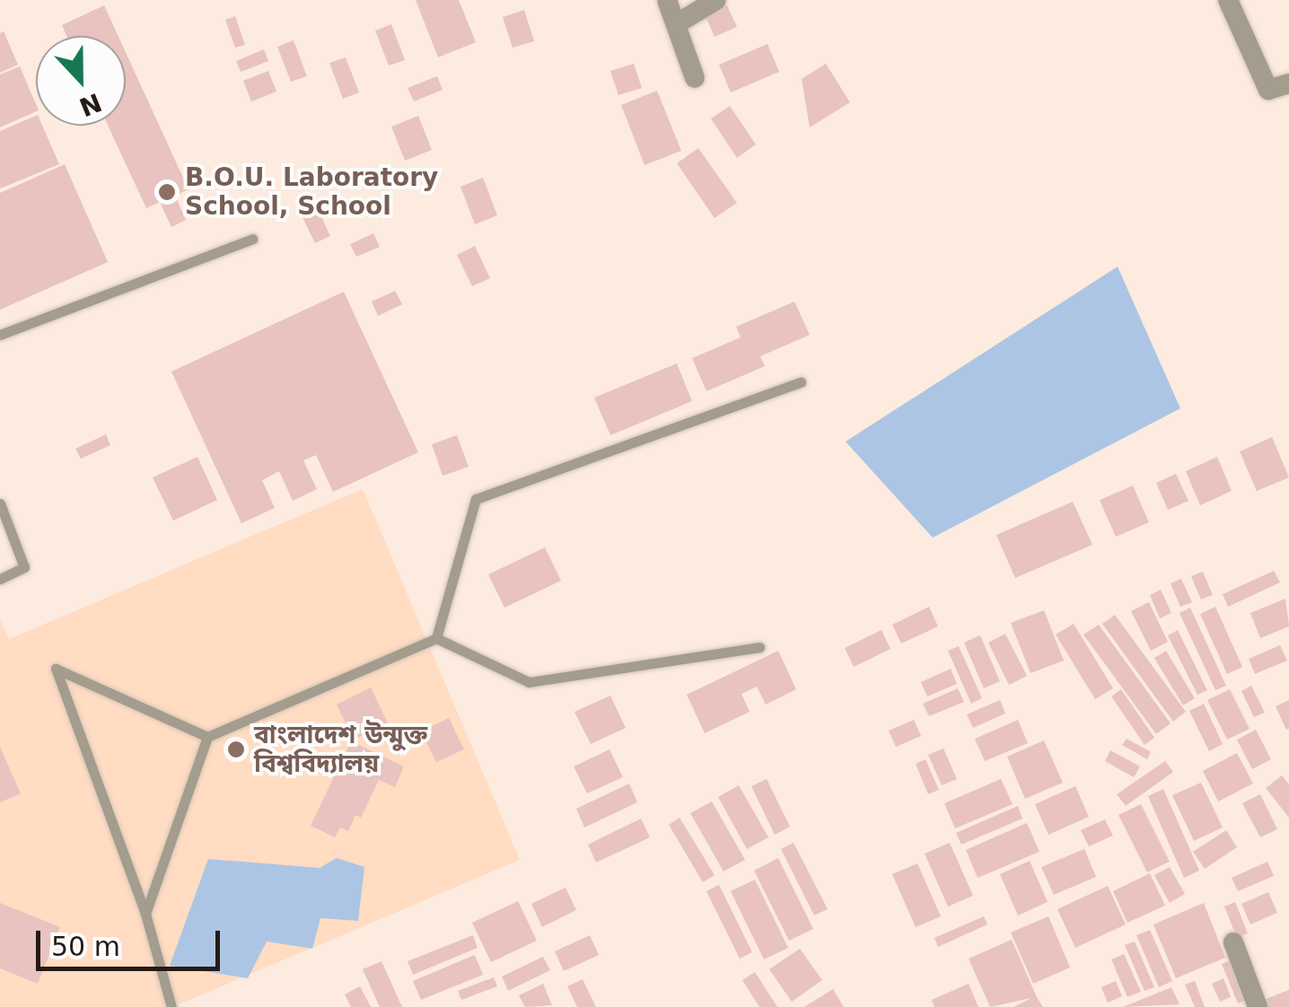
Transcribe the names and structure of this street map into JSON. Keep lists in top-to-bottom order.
{
  "places": ["B.O.U. Laboratory School, School", "বাংলাদেশ উন্মুক্ত বিশ্ববিদ্যালয়"],
  "scale_bar": "50 m",
  "north": "bottom"
}
